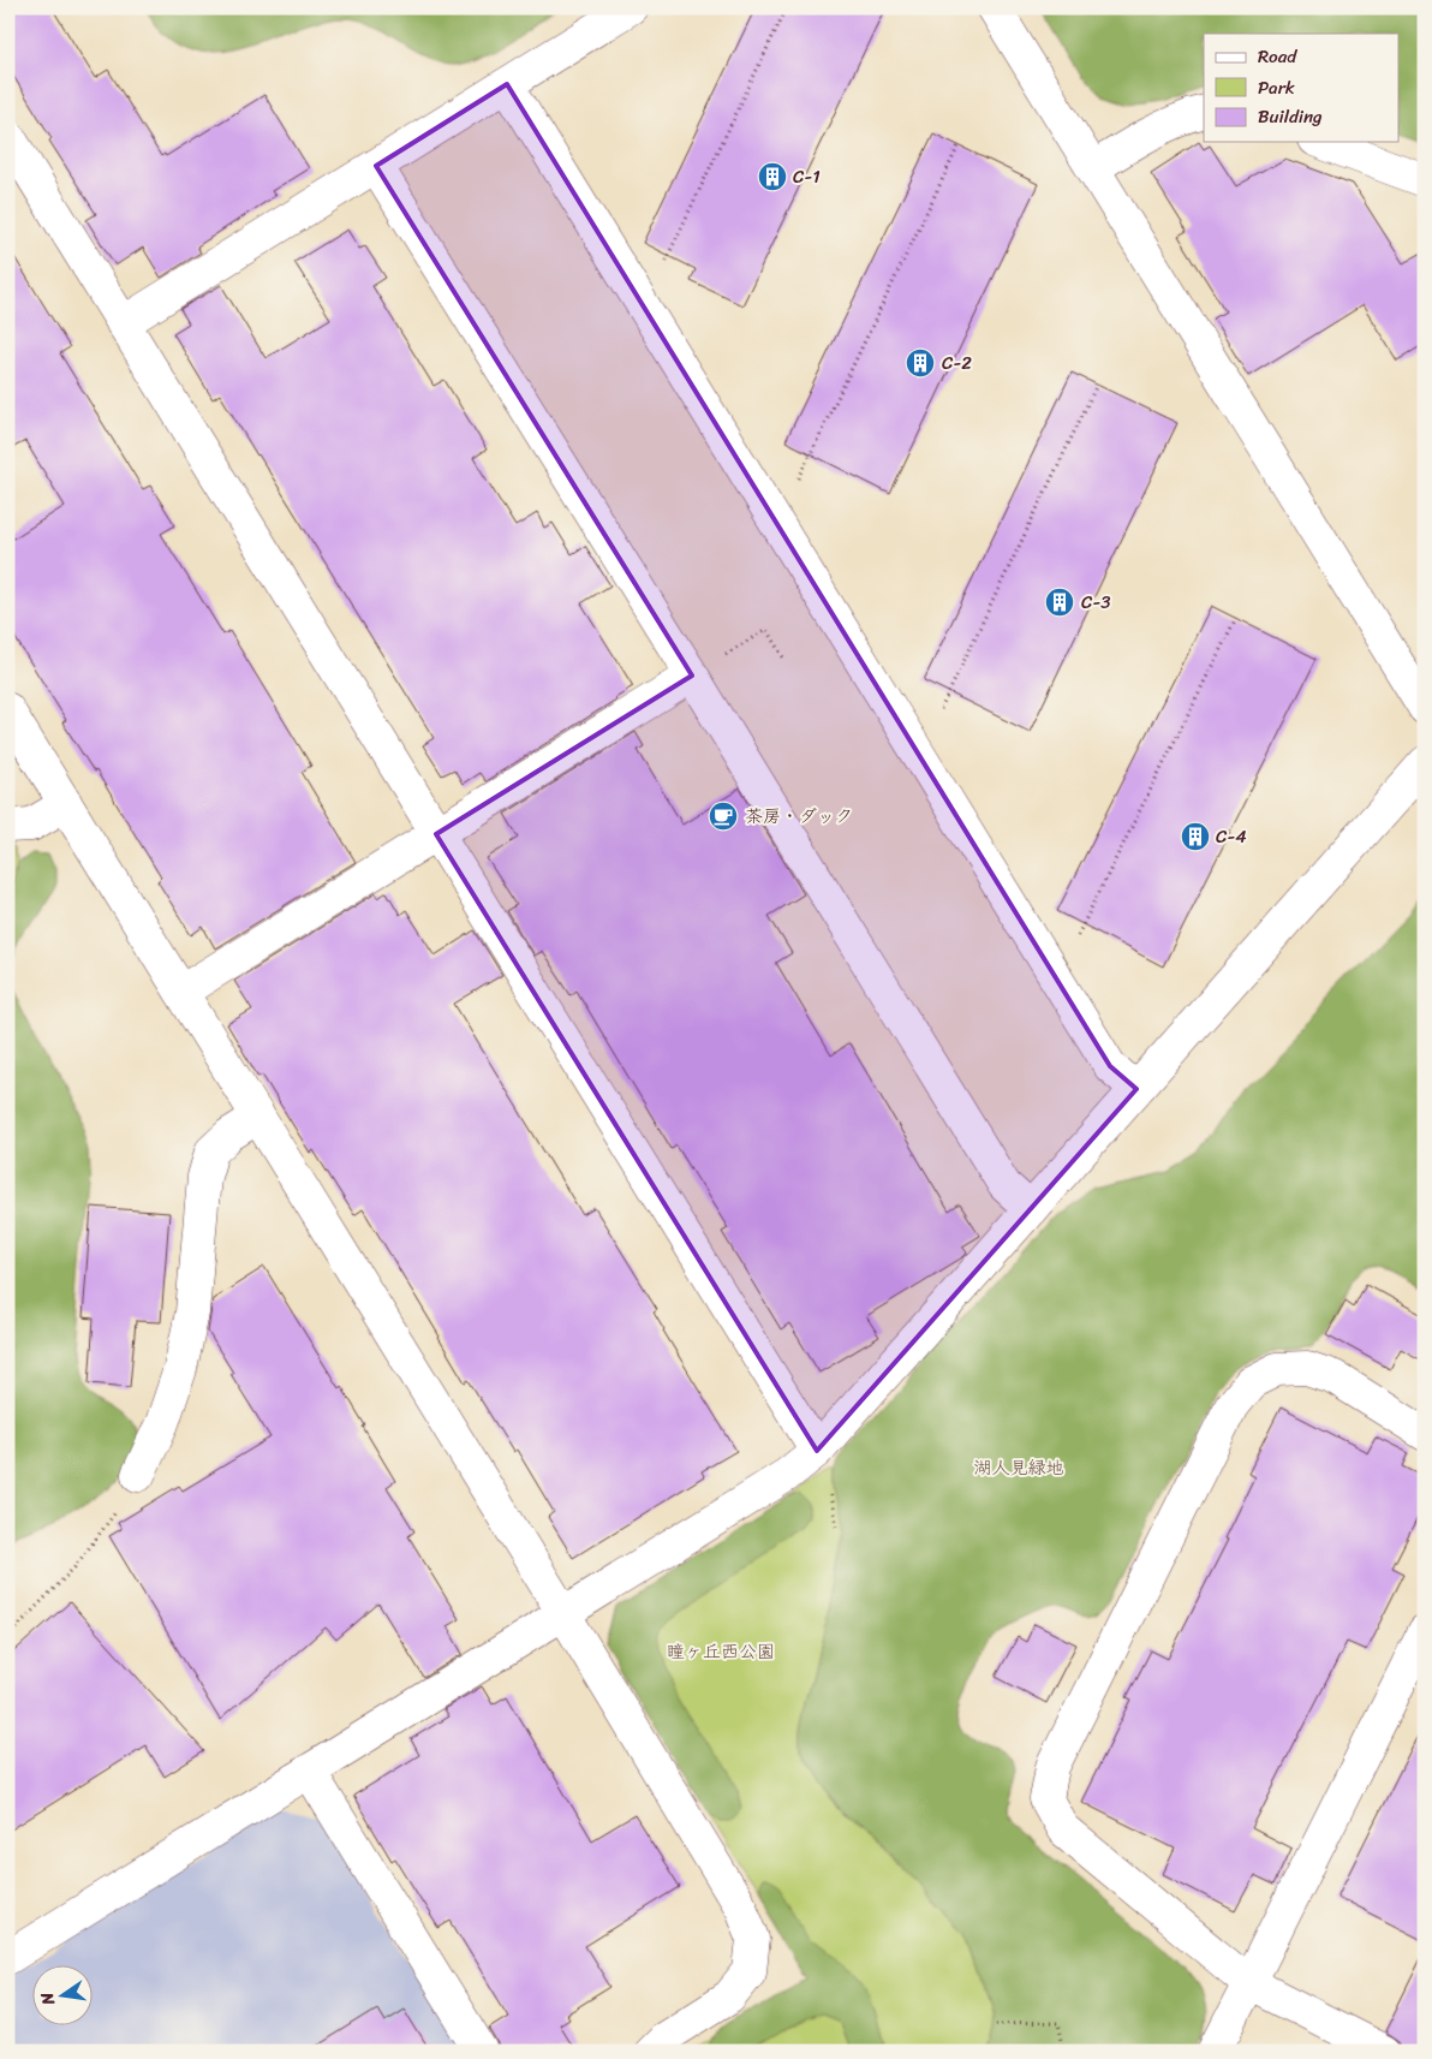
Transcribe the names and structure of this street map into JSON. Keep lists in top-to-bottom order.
{
  "parks": ["湖人見緑地", "瞳ヶ丘西公園"],
  "places": {
    "building": [
      "C-1",
      "C-2",
      "C-3",
      "C-4"
    ],
    "cafe": ["茶房・ダック"]
  },
  "legend": ["Road", "Park", "Building"],
  "north": "left"
}
